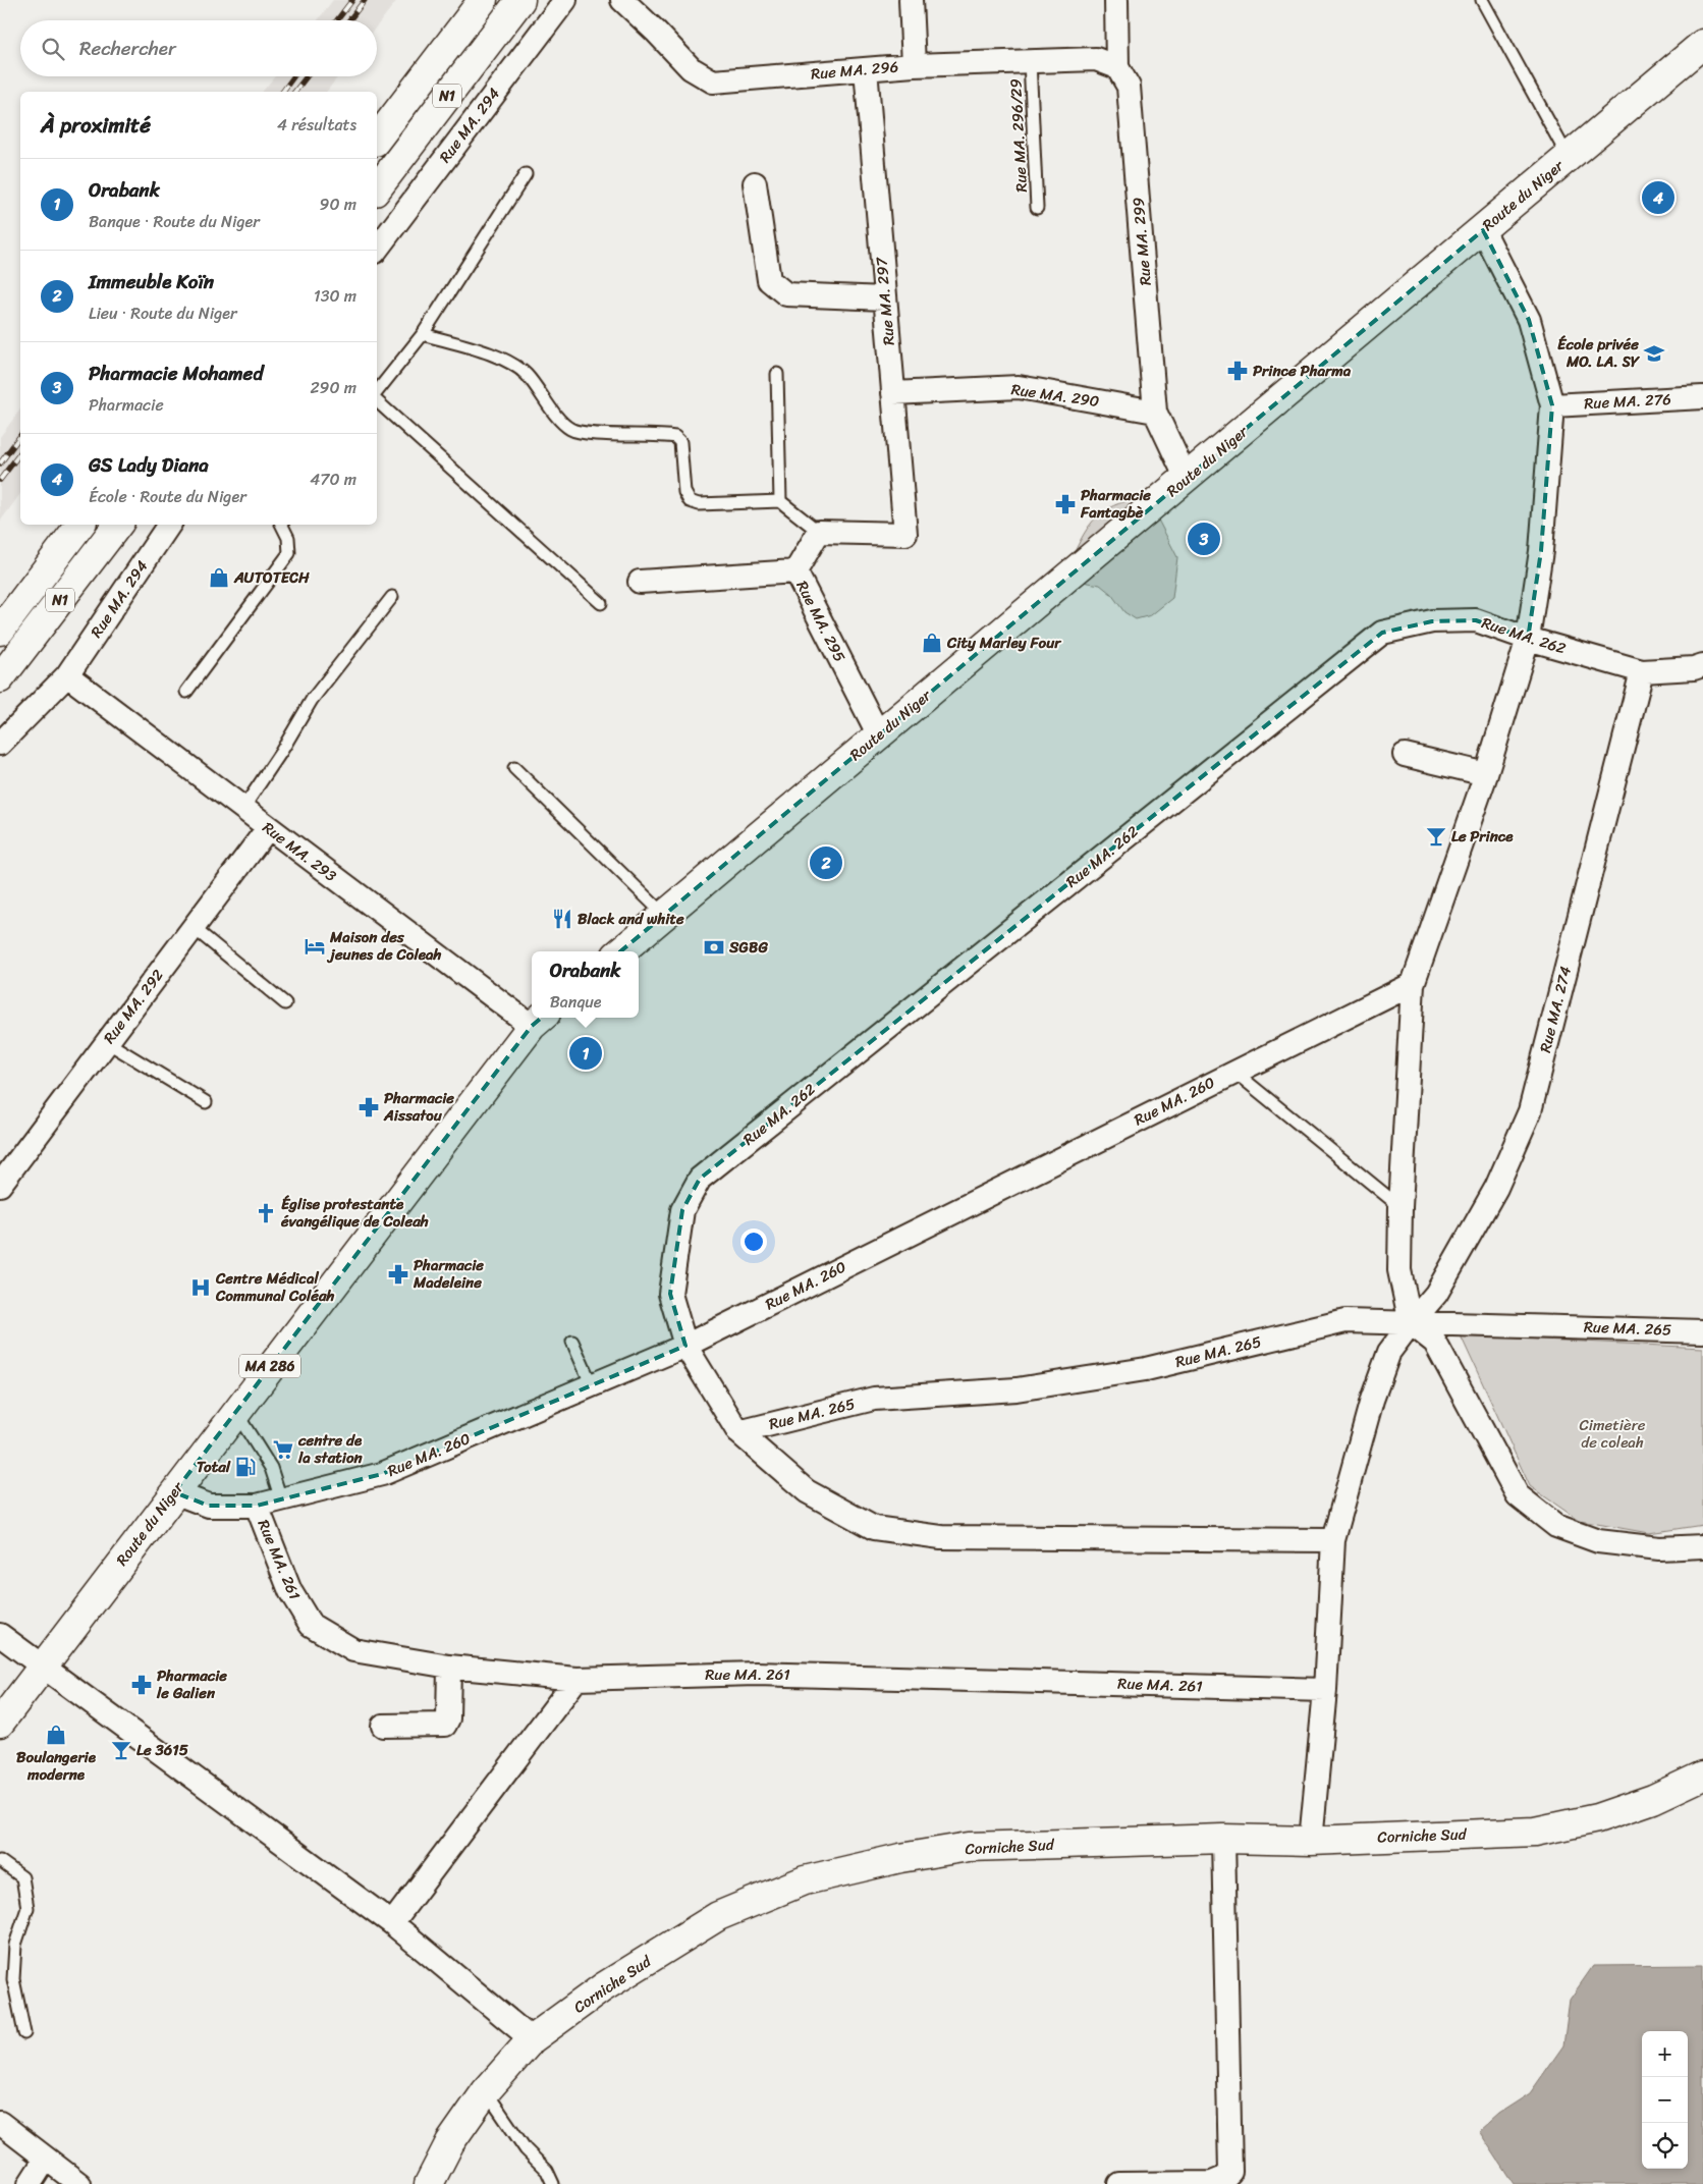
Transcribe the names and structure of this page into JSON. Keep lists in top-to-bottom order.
{
  "streets": {
    "main road": [
      "N1",
      "Route du Niger",
      "MA 286",
      "Corniche Sud"
    ],
    "street": [
      "Rue MA. 296",
      "Rue MA. 294",
      "Rue MA. 299",
      "Rue MA. 297",
      "Rue MA. 290",
      "Rue MA. 276",
      "Rue MA. 295",
      "Rue MA. 262",
      "Rue MA. 293",
      "Rue MA. 292",
      "Rue MA. 274",
      "Rue MA. 260",
      "Rue MA. 265",
      "Rue MA. 261"
    ],
    "lane": ["Rue MA. 296/29"]
  },
  "crossings": [
    ["Rue MA. 296", "Rue MA. 296/29"],
    ["Rue MA. 296", "Rue MA. 299"],
    ["Rue MA. 296", "Rue MA. 297"],
    ["Rue MA. 294", "Rue MA. 293"],
    ["Route du Niger", "Rue MA. 299"],
    ["Route du Niger", "Rue MA. 295"],
    ["Route du Niger", "Rue MA. 260"],
    ["Rue MA. 299", "Rue MA. 290"],
    ["Rue MA. 297", "Rue MA. 290"],
    ["Rue MA. 297", "Rue MA. 295"],
    ["Rue MA. 262", "Rue MA. 274"],
    ["Rue MA. 262", "Rue MA. 260"],
    ["Rue MA. 262", "Rue MA. 265"],
    ["Rue MA. 293", "Rue MA. 292"],
    ["Rue MA. 274", "Rue MA. 265"],
    ["Rue MA. 274", "Rue MA. 261"],
    ["Rue MA. 274", "Corniche Sud"],
    ["Rue MA. 260", "Rue MA. 261"]
  ],
  "parks": ["Cimetière de coleah"],
  "places": {
    "school or university": ["École privée MO. LA. SY"],
    "pharmacy": [
      "Prince Pharma",
      "Pharmacie Fantagbè",
      "Pharmacie Aissatou",
      "Pharmacie Madeleine",
      "Pharmacie le Galien"
    ],
    "shop": ["AUTOTECH", "City Marley Four", "Boulangerie moderne"],
    "bar": ["Le Prince", "Le 3615"],
    "restaurant": ["Black and white"],
    "hotel": ["Maison des jeunes de Coleah"],
    "bank": ["SGBG"],
    "church": ["Église protestante évangélique de Coleah"],
    "hospital": ["Centre Médical Communal Coléah"],
    "supermarket": ["centre de la station"],
    "fuel station": ["Total"]
  },
  "page": {
    "search": "Rechercher",
    "heading": ["À proximité", "4 résultats"],
    "list": [
      {
        "mark": "1",
        "name": "Orabank",
        "note": "Banque · Route du Niger",
        "value": "90 m"
      },
      {
        "mark": "2",
        "name": "Immeuble Koïn",
        "note": "Lieu · Route du Niger",
        "value": "130 m"
      },
      {
        "mark": "3",
        "name": "Pharmacie Mohamed",
        "note": "Pharmacie",
        "value": "290 m"
      },
      {
        "mark": "4",
        "name": "GS Lady Diana",
        "note": "École · Route du Niger",
        "value": "470 m"
      }
    ],
    "pins": [
      "4",
      "3",
      "2",
      "1"
    ],
    "popup": ["Orabank", "Banque"],
    "map_buttons": ["+", "−"]
  }
}
